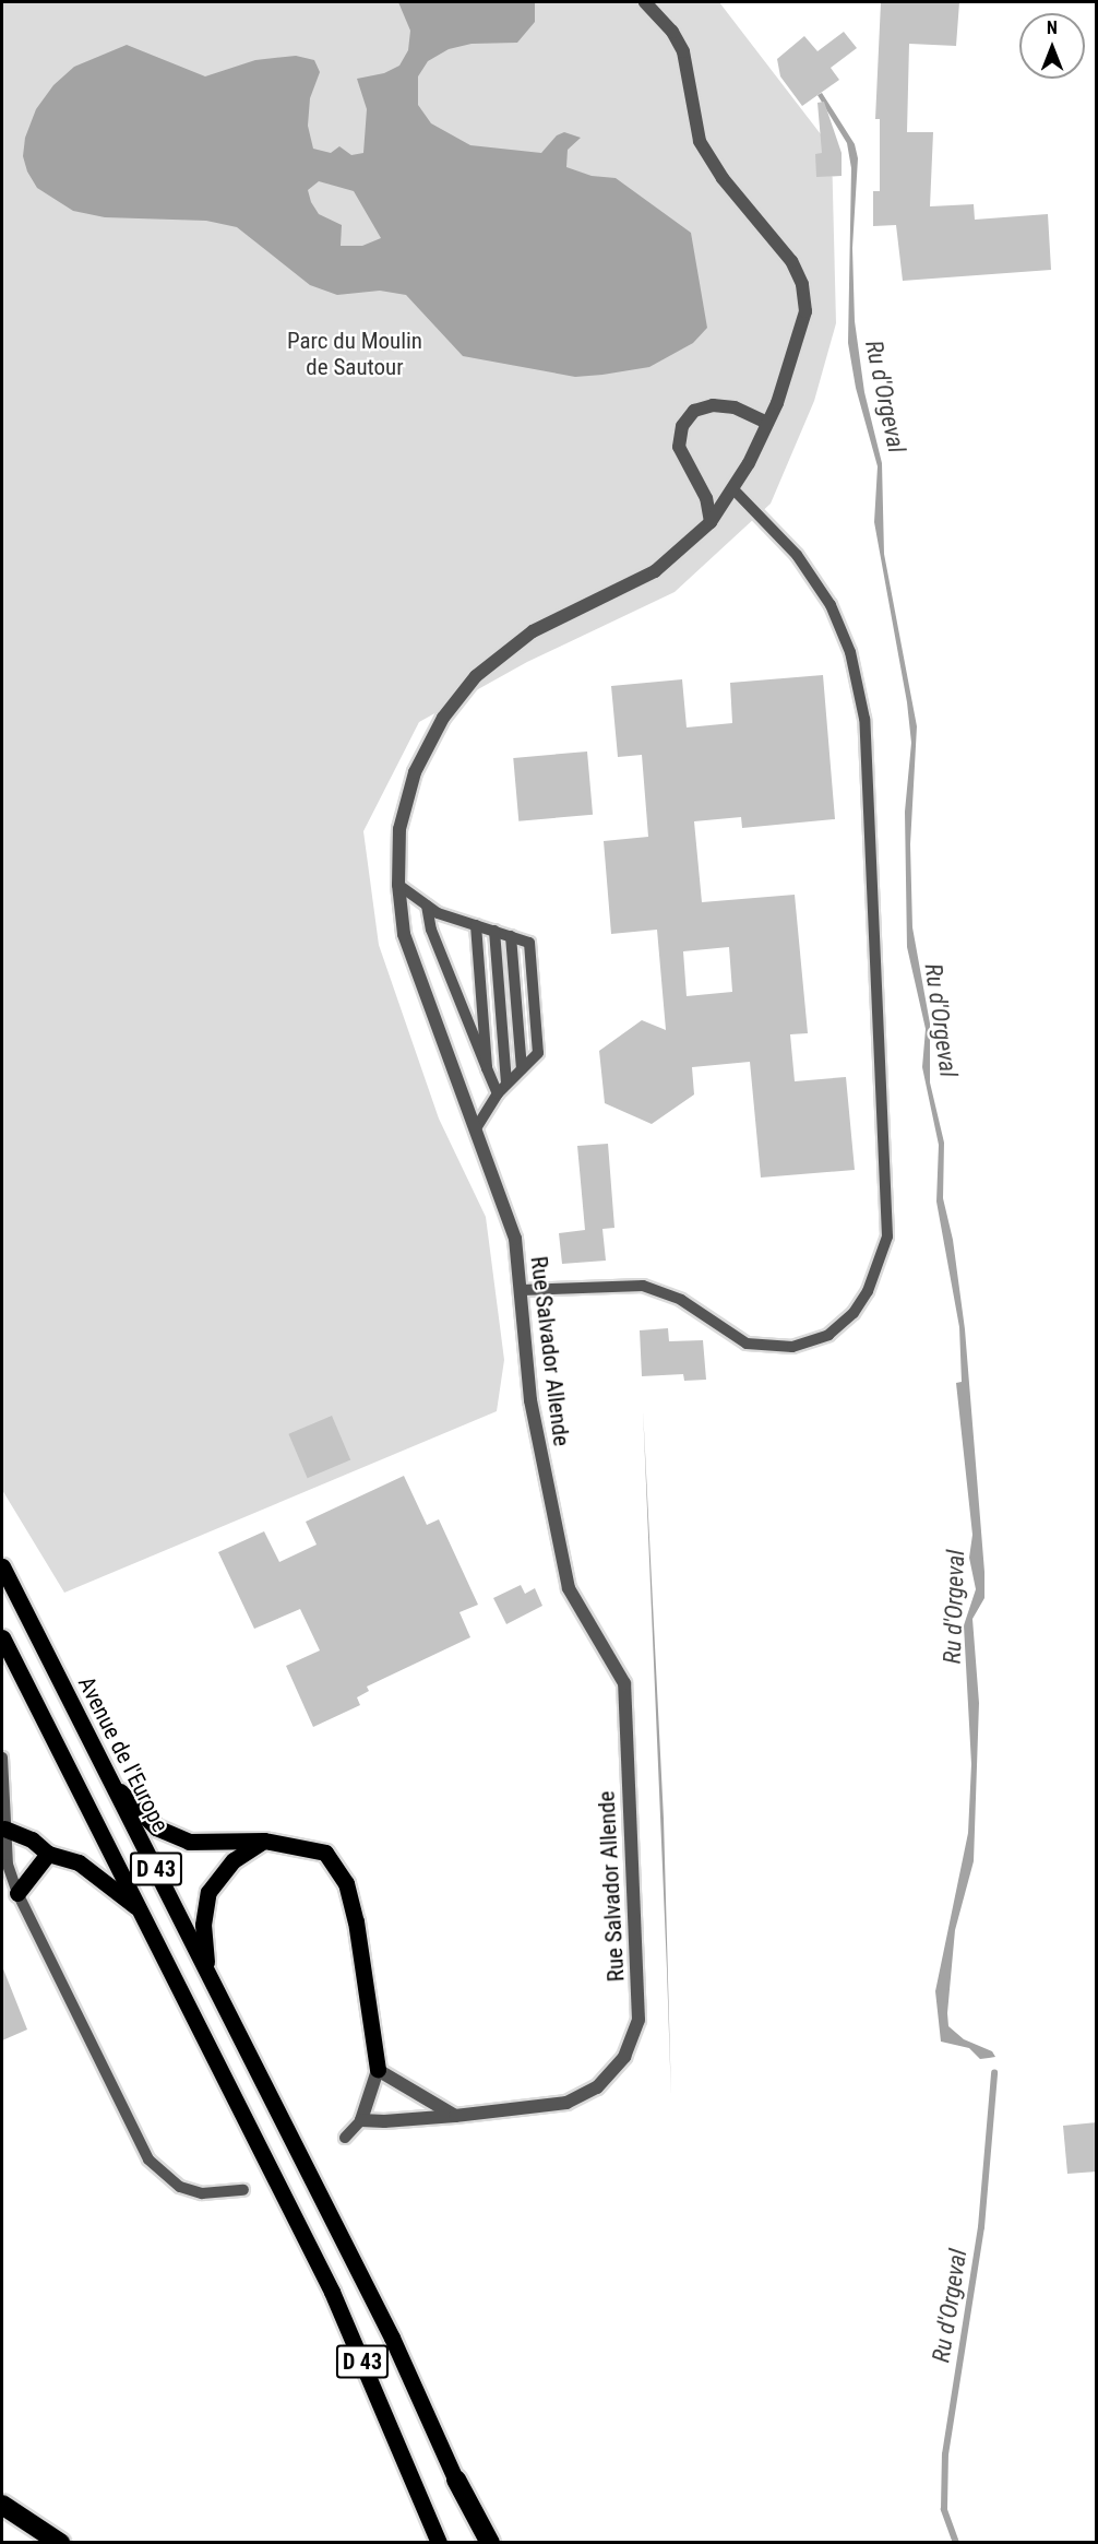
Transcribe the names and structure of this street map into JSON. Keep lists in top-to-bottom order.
{
  "streets": {
    "main road": ["Avenue de l'Europe", "D 43"],
    "street": ["Rue Salvador Allende"]
  },
  "crossings": [
    ["Avenue de l'Europe", "D 43"]
  ],
  "water": ["Ru d'Orgeval"],
  "parks": ["Parc du Moulin de Sautour"],
  "north": "top"
}
